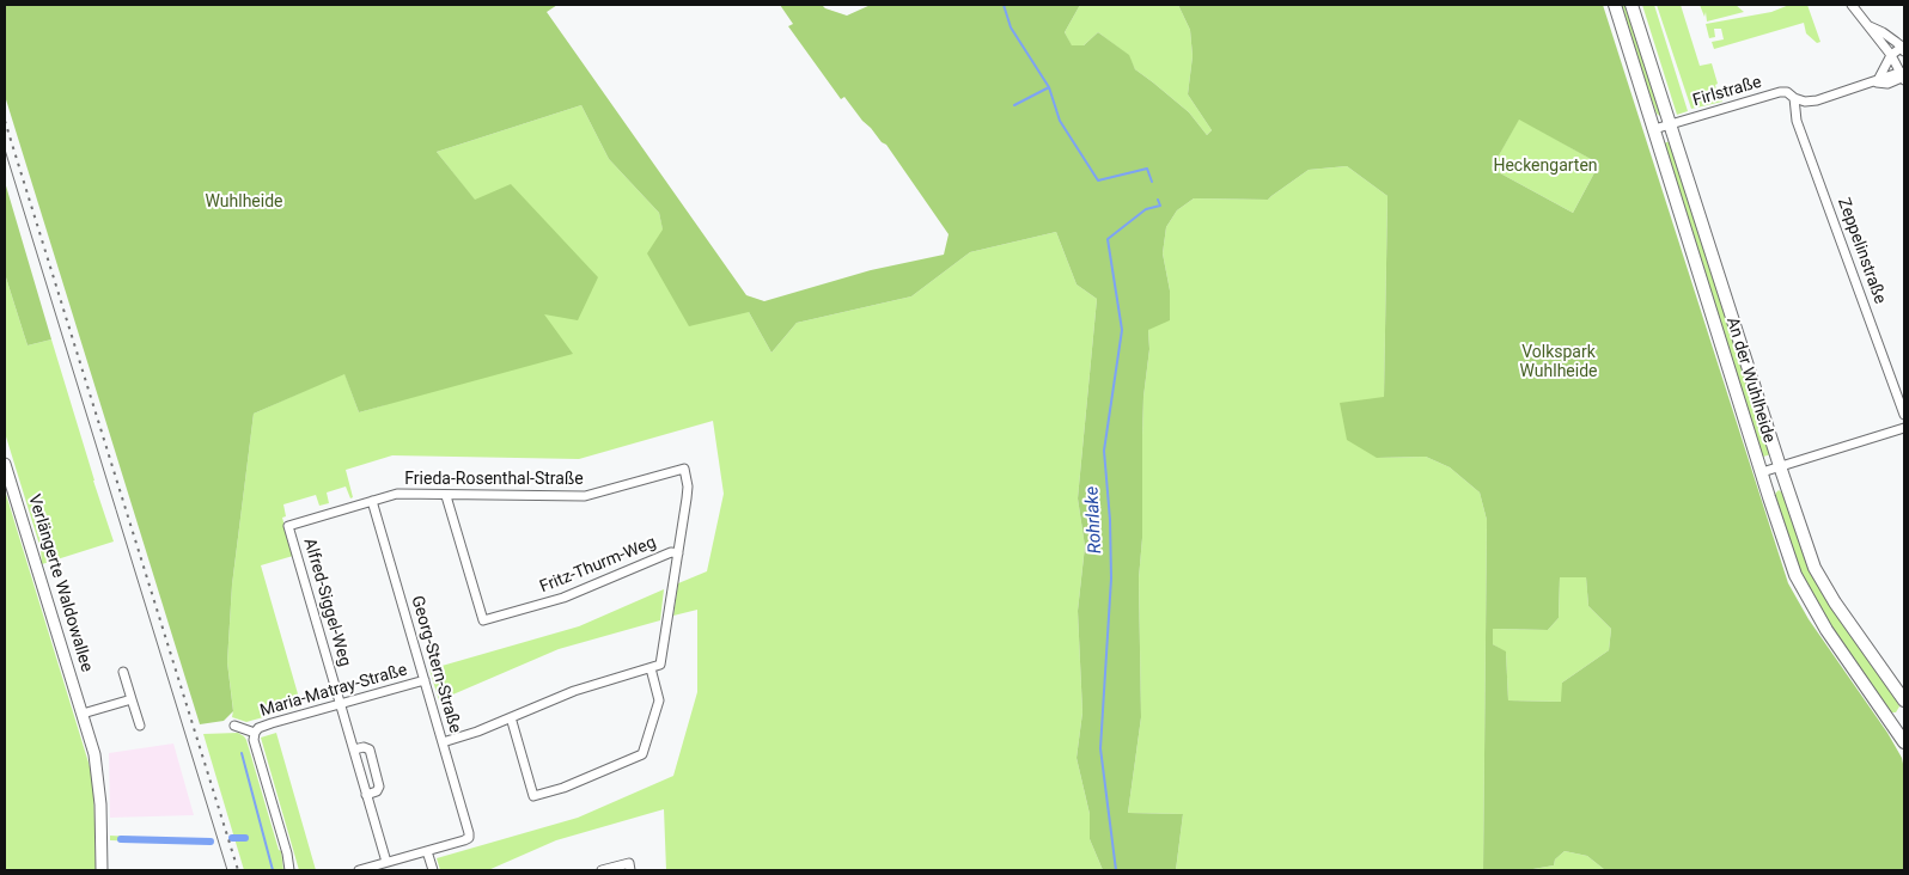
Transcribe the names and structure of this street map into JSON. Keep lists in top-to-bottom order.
{
  "streets": {
    "main road": ["An der Wuhlheide"],
    "street": [
      "Firlstraße",
      "Zeppelinstraße",
      "Frieda-Rosenthal-Straße",
      "Fritz-Thurm-Weg",
      "Verlängerte Waldowallee",
      "Alfred-Siggel-Weg",
      "Georg-Stern-Straße",
      "Maria-Matray-Straße"
    ]
  },
  "crossings": [
    ["Firlstraße", "Zeppelinstraße"],
    ["Firlstraße", "An der Wuhlheide"],
    ["Frieda-Rosenthal-Straße", "Fritz-Thurm-Weg"],
    ["Frieda-Rosenthal-Straße", "Alfred-Siggel-Weg"],
    ["Frieda-Rosenthal-Straße", "Georg-Stern-Straße"],
    ["Alfred-Siggel-Weg", "Georg-Stern-Straße"],
    ["Alfred-Siggel-Weg", "Maria-Matray-Straße"],
    ["Georg-Stern-Straße", "Maria-Matray-Straße"]
  ],
  "water": ["Rohrlake"],
  "parks": ["Heckengarten", "Wuhlheide", "Volkspark Wuhlheide"]
}
